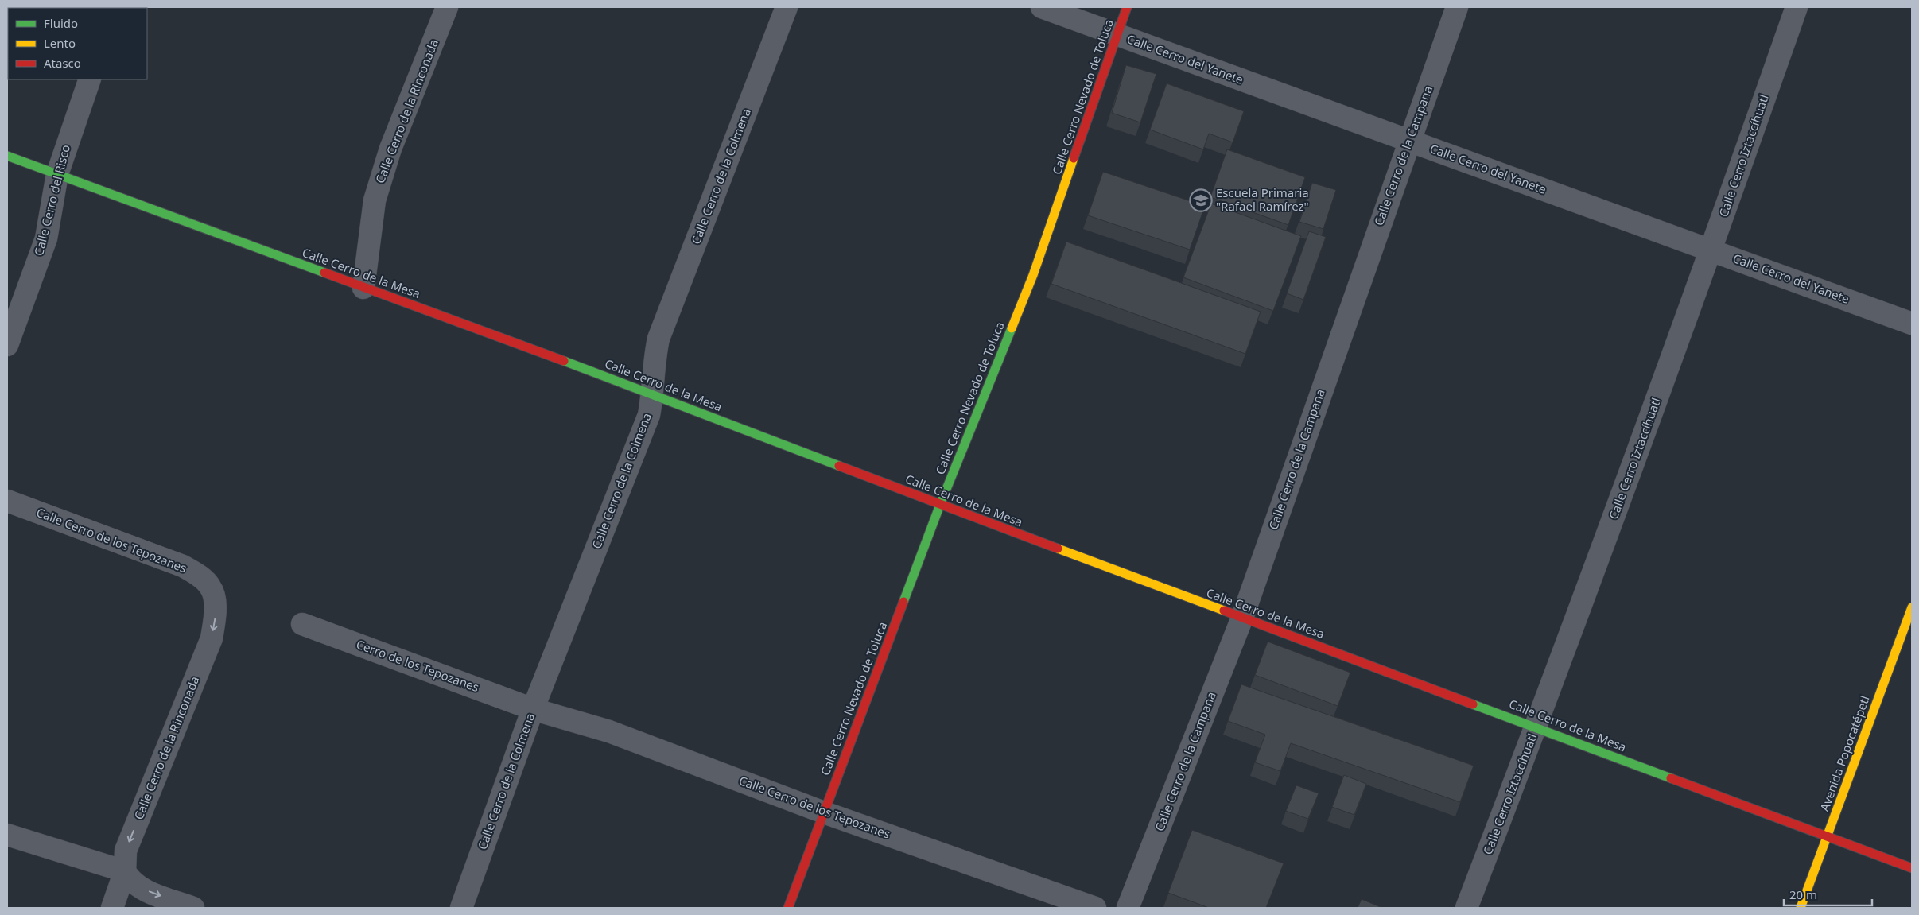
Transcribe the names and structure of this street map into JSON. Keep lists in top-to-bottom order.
{
  "streets": {
    "street": [
      "Calle Cerro del Yanete",
      "Calle Cerro Nevado de Toluca",
      "Calle Cerro de la Rinconada",
      "Calle Cerro de la Campana",
      "Calle Cerro Iztaccíhuatl",
      "Calle Cerro de la Colmena",
      "Calle Cerro del Risco",
      "Calle Cerro de la Mesa",
      "Calle Cerro de los Tepozanes",
      "Cerro de los Tepozanes",
      "Avenida Popocatépetl"
    ]
  },
  "crossings": [
    ["Calle Cerro del Yanete", "Calle Cerro Nevado de Toluca"],
    ["Calle Cerro del Yanete", "Calle Cerro de la Campana"],
    ["Calle Cerro del Yanete", "Calle Cerro Iztaccíhuatl"],
    ["Calle Cerro Nevado de Toluca", "Calle Cerro de la Mesa"],
    ["Calle Cerro Nevado de Toluca", "Calle Cerro de los Tepozanes"],
    ["Calle Cerro de la Rinconada", "Calle Cerro de la Mesa"],
    ["Calle Cerro de la Rinconada", "Calle Cerro de los Tepozanes"],
    ["Calle Cerro de la Campana", "Calle Cerro de la Mesa"],
    ["Calle Cerro Iztaccíhuatl", "Calle Cerro de la Mesa"],
    ["Calle Cerro de la Colmena", "Calle Cerro de la Mesa"],
    ["Calle Cerro de la Colmena", "Calle Cerro de los Tepozanes"],
    ["Calle Cerro de la Colmena", "Cerro de los Tepozanes"],
    ["Calle Cerro del Risco", "Calle Cerro de la Mesa"],
    ["Calle Cerro de la Mesa", "Avenida Popocatépetl"],
    ["Calle Cerro de los Tepozanes", "Cerro de los Tepozanes"]
  ],
  "one_way": ["Calle Cerro de la Rinconada"],
  "places": {
    "school or university": ["Escuela Primaria \"Rafael Ramírez\""]
  },
  "legend": ["Fluido", "Lento", "Atasco"],
  "scale_bar": "20 m"
}
